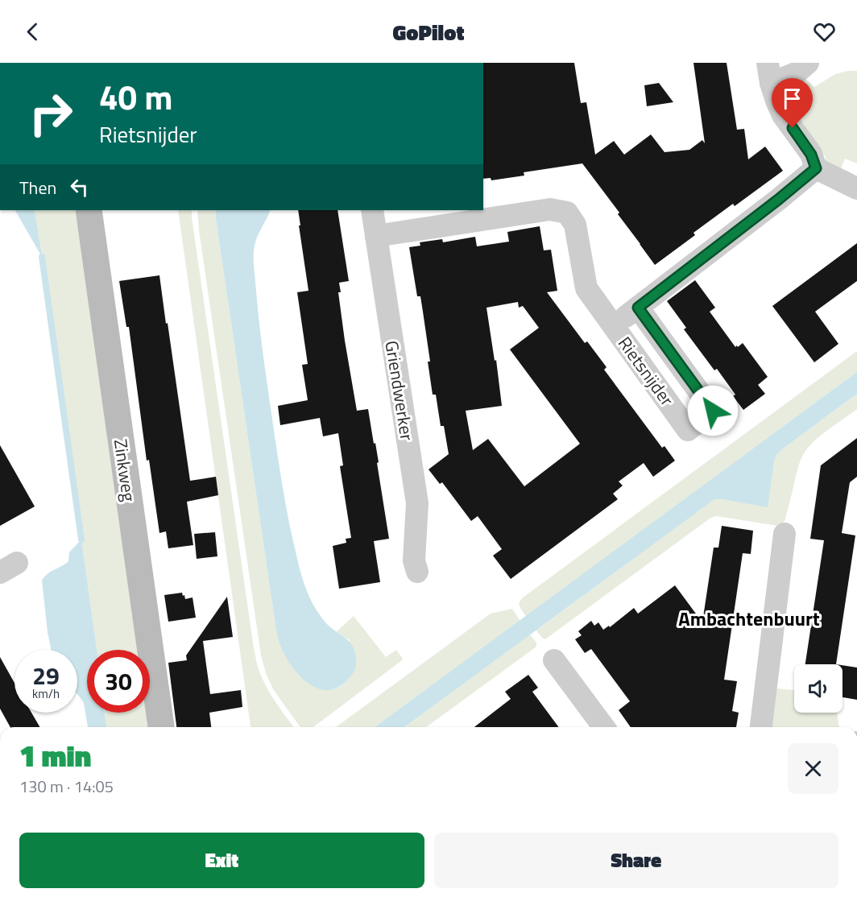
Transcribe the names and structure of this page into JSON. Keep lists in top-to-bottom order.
{
  "streets": {
    "street": ["Rietsnijder", "Griendwerker", "Zinkweg"]
  },
  "crossings": [
    ["Rietsnijder", "Griendwerker"]
  ],
  "districts": ["Ambachtenbuurt"],
  "page": {
    "header": "GoPilot",
    "turn": ["40 m", "Rietsnijder"],
    "then": "Then",
    "speed": "29 km/h",
    "limit": "30",
    "heading": ["1 min", "130 m · 14:05"],
    "buttons": ["Exit", "Share"]
  }
}
